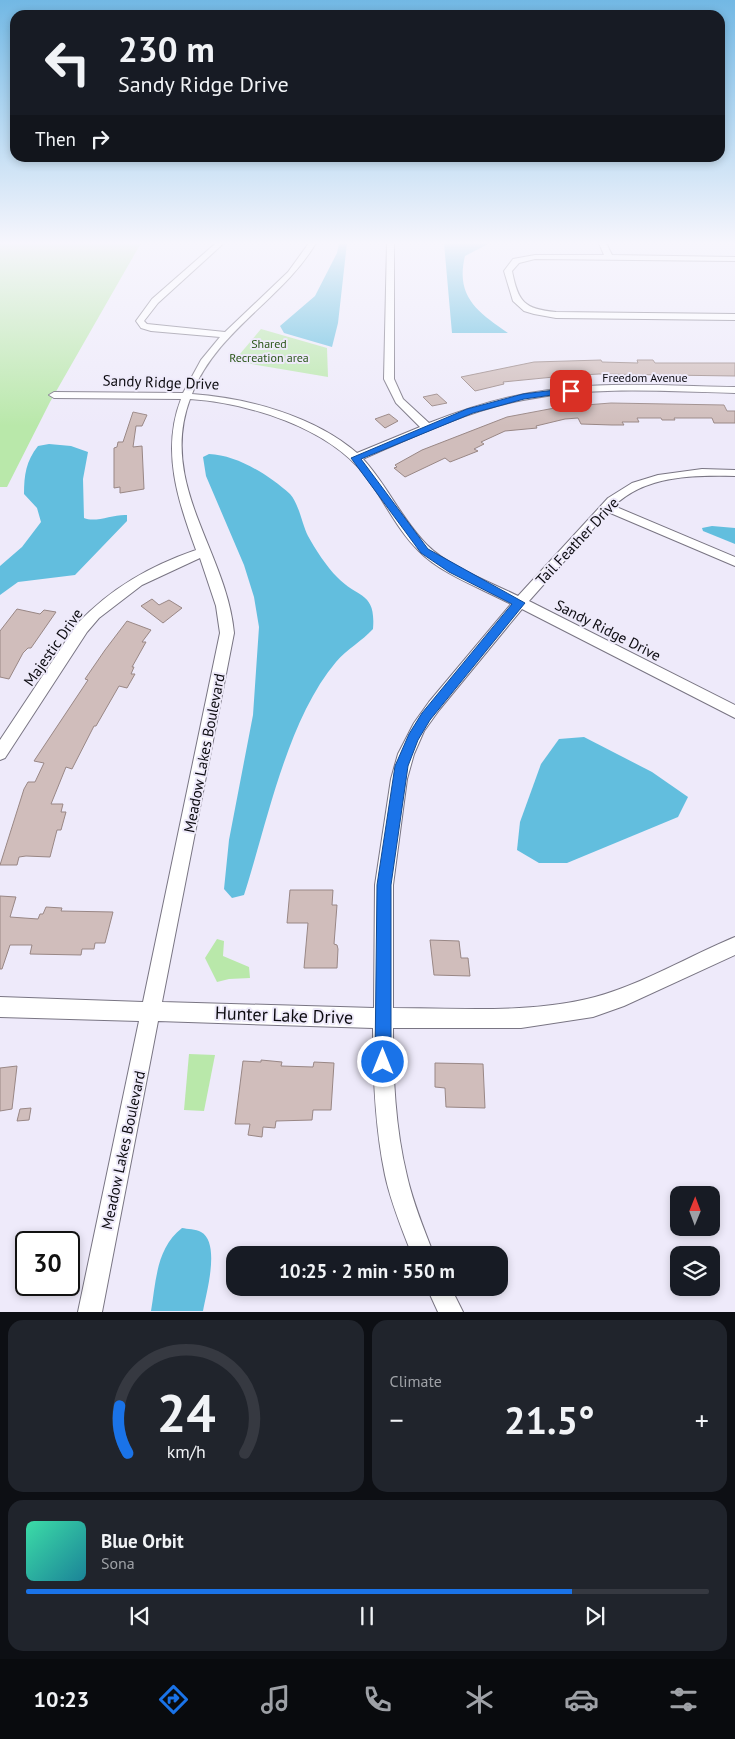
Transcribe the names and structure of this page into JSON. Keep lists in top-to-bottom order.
{
  "streets": {
    "street": [
      "Freedom Avenue",
      "Sandy Ridge Drive",
      "Tail Feather Drive",
      "Majestic Drive",
      "Meadow Lakes Boulevard",
      "Hunter Lake Drive"
    ]
  },
  "crossings": [
    ["Freedom Avenue", "Sandy Ridge Drive"],
    ["Sandy Ridge Drive", "Tail Feather Drive"],
    ["Sandy Ridge Drive", "Meadow Lakes Boulevard"],
    ["Tail Feather Drive", "Hunter Lake Drive"],
    ["Majestic Drive", "Meadow Lakes Boulevard"],
    ["Meadow Lakes Boulevard", "Hunter Lake Drive"]
  ],
  "parks": ["Shared Recreation area"],
  "north": "top",
  "page": {
    "turn": ["230 m", "Sandy Ridge Drive"],
    "then": "Then",
    "limit": "30",
    "trip": "10:25 · 2 min · 550 m",
    "tile": "Climate",
    "heat": ["−", "21.5°", "+"],
    "song": ["Blue Orbit", "Sona"],
    "tabs": "10:23",
    "gauge": ["24", "km/h"]
  }
}
